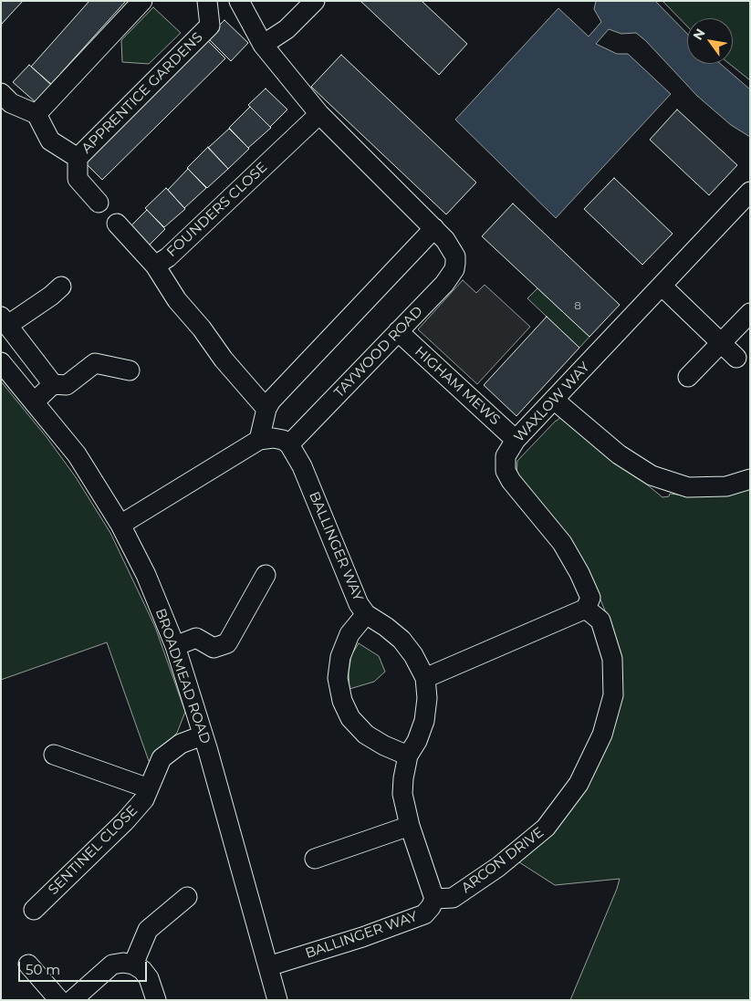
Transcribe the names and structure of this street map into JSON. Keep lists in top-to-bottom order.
{
  "streets": {
    "street": [
      "APPRENTICE GARDENS",
      "FOUNDERS CLOSE",
      "TAYWOOD ROAD",
      "HIGHAM MEWS",
      "WAXLOW WAY",
      "BALLINGER WAY",
      "BROADMEAD ROAD",
      "SENTINEL CLOSE",
      "ARCON DRIVE"
    ]
  },
  "crossings": [
    ["FOUNDERS CLOSE", "TAYWOOD ROAD"],
    ["TAYWOOD ROAD", "HIGHAM MEWS"],
    ["TAYWOOD ROAD", "BALLINGER WAY"],
    ["HIGHAM MEWS", "WAXLOW WAY"],
    ["WAXLOW WAY", "ARCON DRIVE"],
    ["BALLINGER WAY", "BROADMEAD ROAD"],
    ["BALLINGER WAY", "ARCON DRIVE"],
    ["BROADMEAD ROAD", "SENTINEL CLOSE"]
  ],
  "house_numbers": ["8"],
  "scale_bar": "50 m",
  "north": "top left"
}
